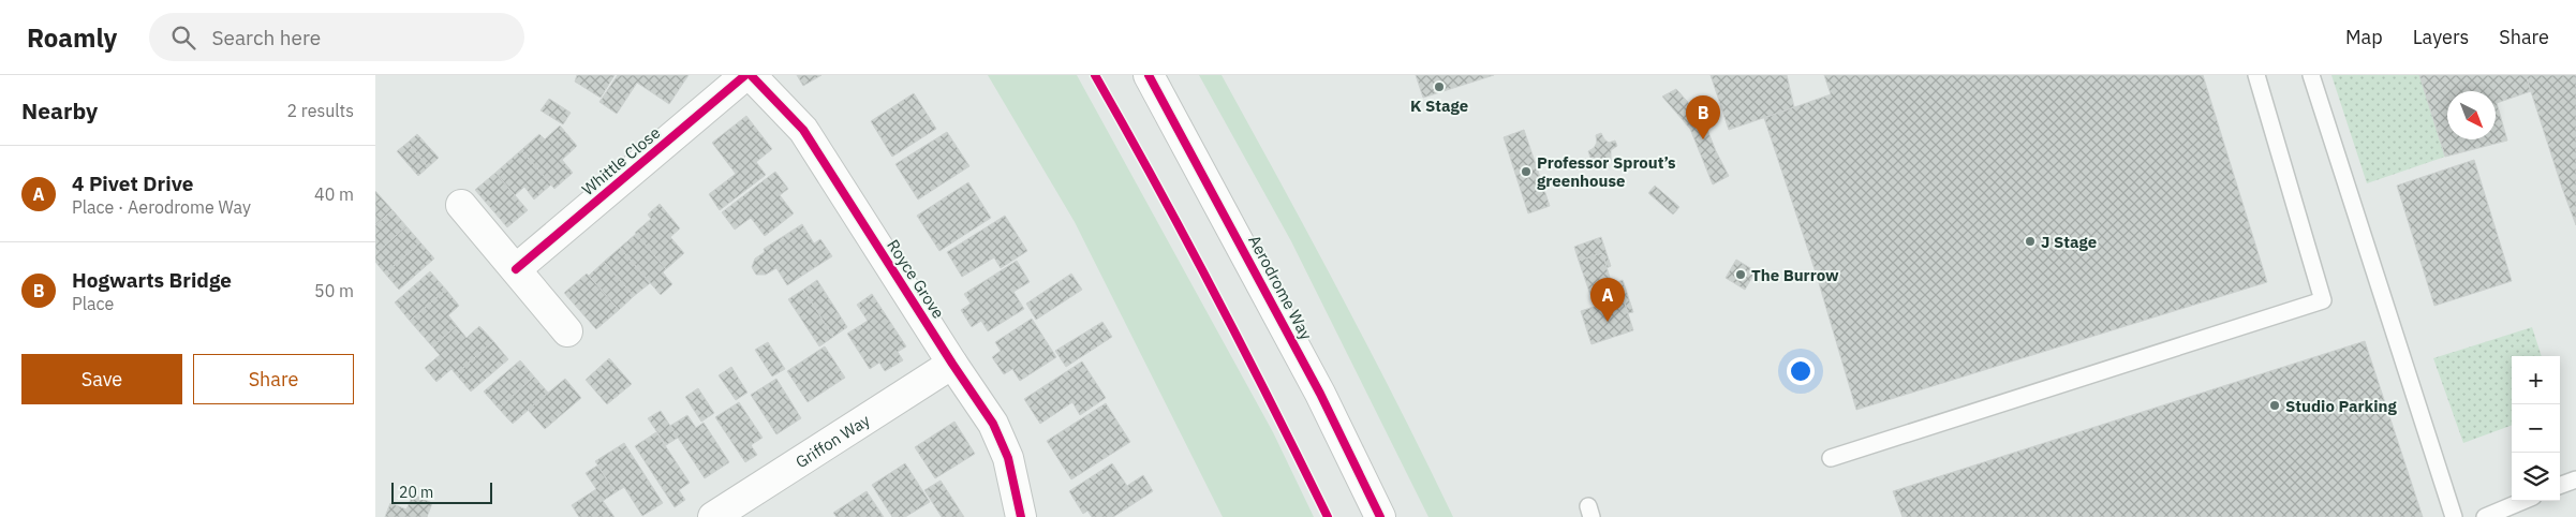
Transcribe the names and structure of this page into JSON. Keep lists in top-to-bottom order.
{
  "streets": {
    "street": [
      "Whittle Close",
      "Royce Grove",
      "Aerodrome Way",
      "Griffon Way"
    ]
  },
  "crossings": [
    ["Royce Grove", "Griffon Way"]
  ],
  "places": [
    "K Stage",
    "Professor Sprout’s greenhouse",
    "J Stage",
    "The Burrow",
    "Studio Parking"
  ],
  "scale_bar": "20 m",
  "north": "bottom right",
  "page": {
    "header": "Roamly",
    "search": "Search here",
    "nav": ["Map", "Layers", "Share"],
    "heading": ["Nearby", "2 results"],
    "pins": ["B", "A"],
    "list": [
      {
        "mark": "A",
        "name": "4 Pivet Drive",
        "note": "Place · Aerodrome Way",
        "value": "40 m"
      },
      {
        "mark": "B",
        "name": "Hogwarts Bridge",
        "note": "Place",
        "value": "50 m"
      }
    ],
    "buttons": ["Save", "Share"],
    "map_buttons": ["+", "−"],
    "scale": "20 m"
  }
}
